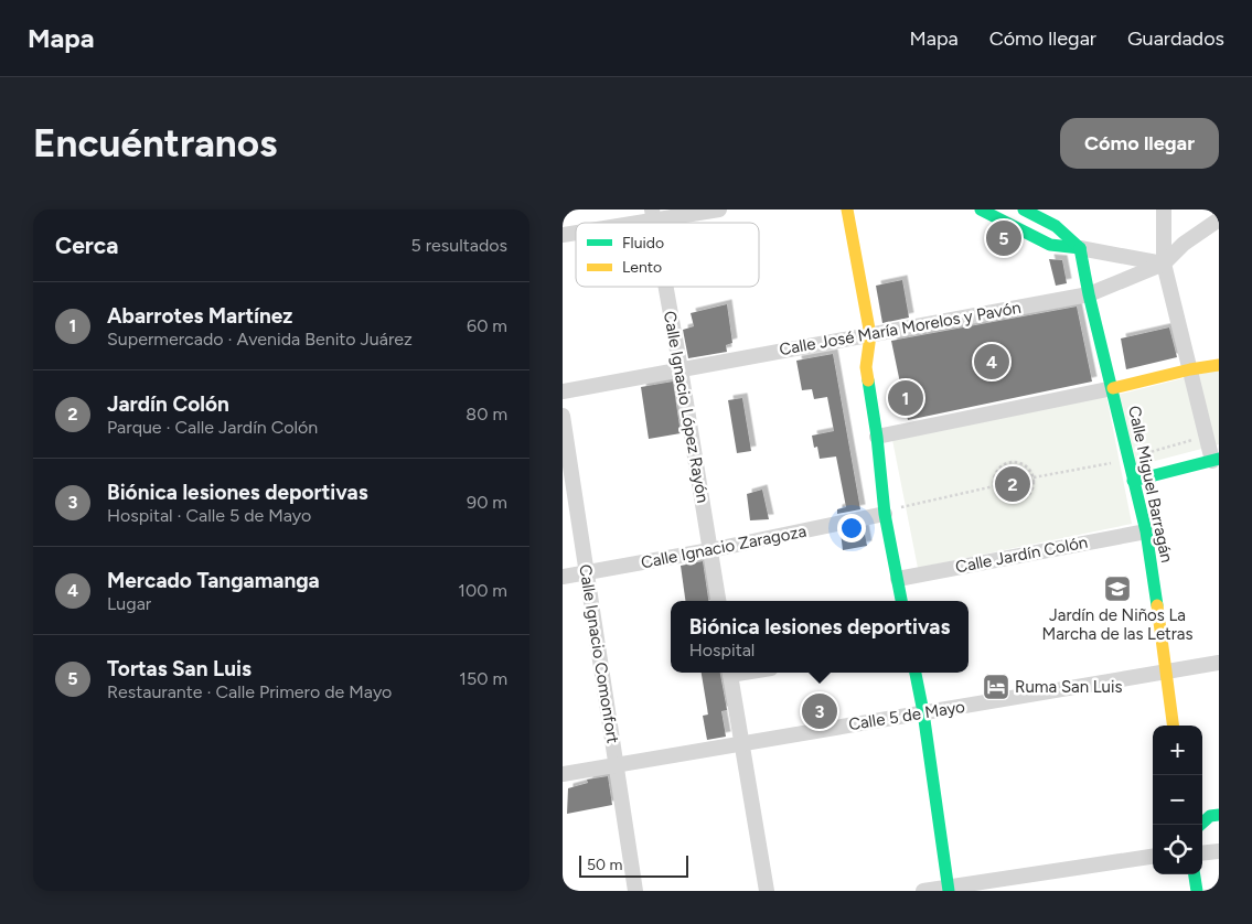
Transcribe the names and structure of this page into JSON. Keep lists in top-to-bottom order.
{
  "streets": {
    "main road": ["Calle Miguel Barragán"],
    "street": [
      "Calle José María Morelos y Pavón",
      "Calle Ignacio López Rayón",
      "Calle Ignacio Zaragoza",
      "Calle Jardín Colón",
      "Calle Ignacio Comonfort",
      "Calle 5 de Mayo"
    ]
  },
  "crossings": [
    ["Calle José María Morelos y Pavón", "Calle Ignacio López Rayón"],
    ["Calle José María Morelos y Pavón", "Calle Miguel Barragán"],
    ["Calle Ignacio López Rayón", "Calle Ignacio Zaragoza"],
    ["Calle Miguel Barragán", "Calle Jardín Colón"],
    ["Calle Miguel Barragán", "Calle 5 de Mayo"],
    ["Calle Ignacio Zaragoza", "Calle Ignacio Comonfort"],
    ["Calle Ignacio Comonfort", "Calle 5 de Mayo"]
  ],
  "places": {
    "school or university": ["Jardín de Niños La Marcha de las Letras"],
    "hotel": ["Ruma San Luis"]
  },
  "legend": ["Fluido", "Lento"],
  "scale_bar": "50 m",
  "page": {
    "header": "Mapa",
    "nav": ["Mapa", "Cómo llegar", "Guardados"],
    "buttons": "Cómo llegar",
    "title": "Encuéntranos",
    "heading": ["Cerca", "5 resultados"],
    "pins": [
      "5",
      "4",
      "1",
      "2",
      "3"
    ],
    "list": [
      {
        "mark": "1",
        "name": "Abarrotes Martínez",
        "note": "Supermercado · Avenida Benito Juárez",
        "value": "60 m"
      },
      {
        "mark": "2",
        "name": "Jardín Colón",
        "note": "Parque · Calle Jardín Colón",
        "value": "80 m"
      },
      {
        "mark": "3",
        "name": "Biónica lesiones deportivas",
        "note": "Hospital · Calle 5 de Mayo",
        "value": "90 m"
      },
      {
        "mark": "4",
        "name": "Mercado Tangamanga",
        "note": "Lugar",
        "value": "100 m"
      },
      {
        "mark": "5",
        "name": "Tortas San Luis",
        "note": "Restaurante · Calle Primero de Mayo",
        "value": "150 m"
      }
    ],
    "popup": ["Biónica lesiones deportivas", "Hospital"],
    "map_buttons": ["+", "−"],
    "scale": "50 m"
  }
}
